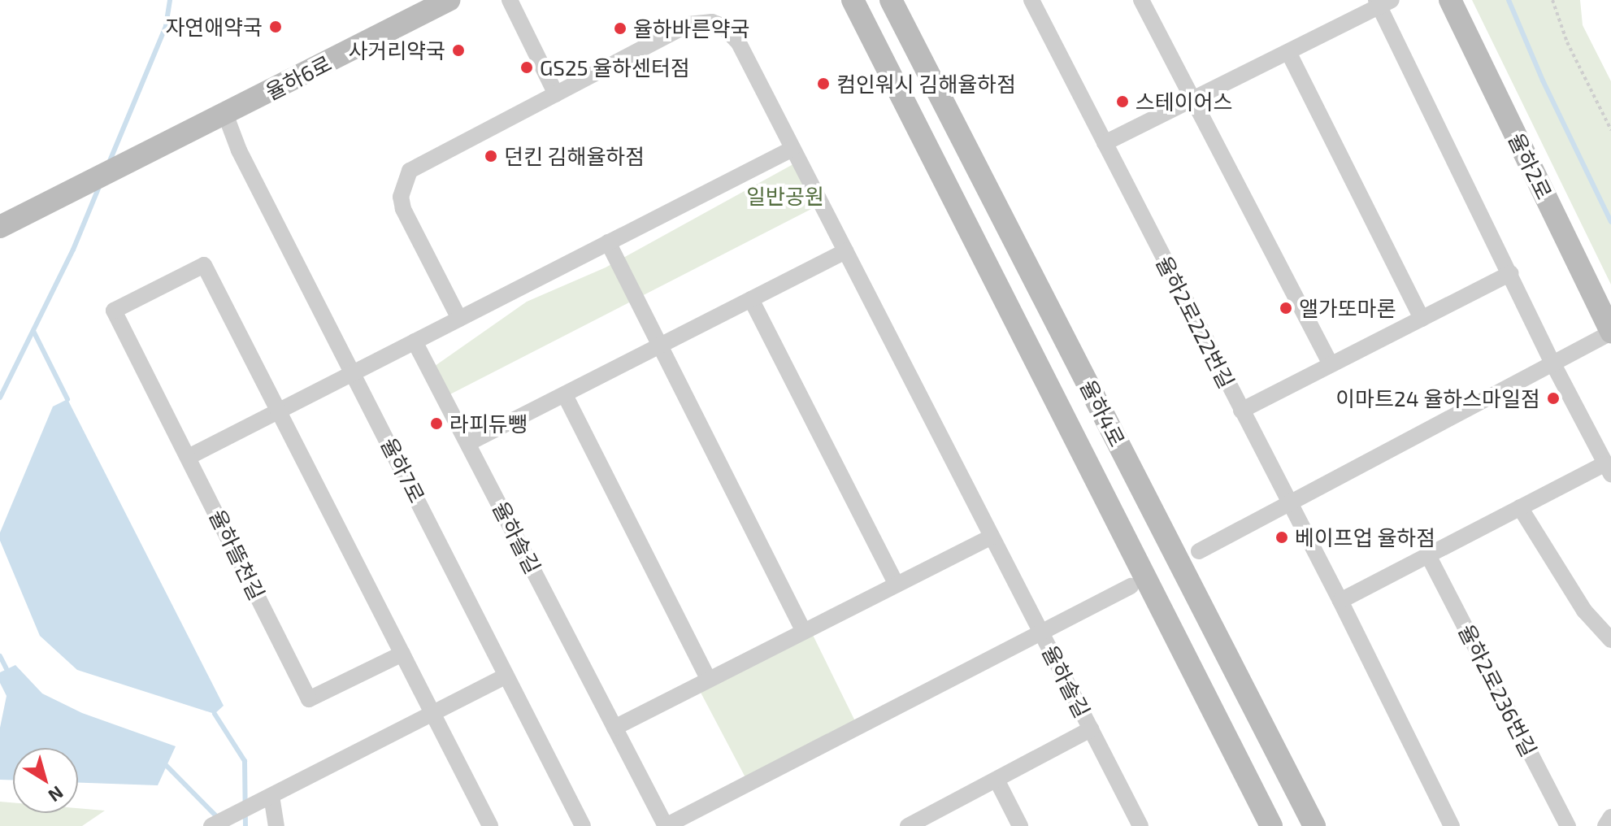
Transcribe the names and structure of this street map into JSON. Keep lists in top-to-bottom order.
{
  "streets": {
    "main road": ["율하6로", "율하2로", "율하4로"],
    "street": [
      "율하2로222번길",
      "율하7로",
      "율하솔길",
      "율하뜰천길",
      "율하2로236번길"
    ]
  },
  "crossings": [
    ["율하6로", "율하7로"]
  ],
  "parks": ["일반공원"],
  "places": [
    "자연애약국",
    "율하바른약국",
    "사거리약국",
    "GS25 율하센터점",
    "컴인워시 김해율하점",
    "스테이어스",
    "던킨 김해율하점",
    "앨가또마론",
    "이마트24 율하스마일점",
    "라피듀뺑",
    "베이프업 율하점"
  ],
  "north": "bottom right"
}
